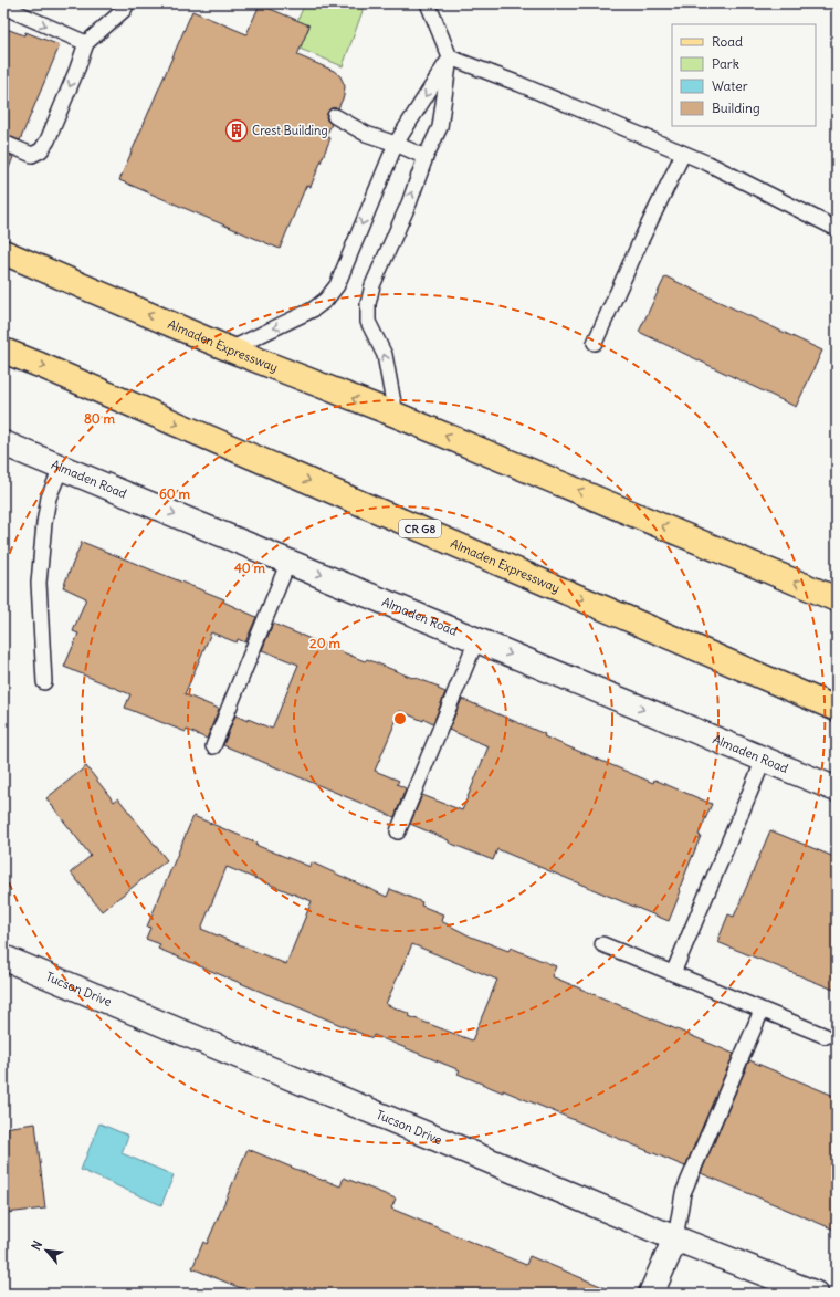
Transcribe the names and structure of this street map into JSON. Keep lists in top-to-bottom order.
{
  "streets": {
    "main road": ["Almaden Expressway", "CR G8"],
    "street": ["Almaden Road", "Tucson Drive"]
  },
  "one_way": ["Almaden Road"],
  "places": {
    "building": ["Crest Building"]
  },
  "legend": [
    "Road",
    "Park",
    "Water",
    "Building"
  ],
  "north": "top left",
  "rings": [
    "80 m",
    "60 m",
    "40 m",
    "20 m"
  ]
}
